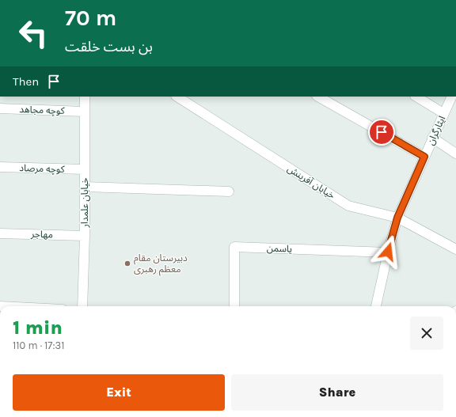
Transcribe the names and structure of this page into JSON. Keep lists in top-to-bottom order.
{
  "streets": {
    "street": [
      "کوچه مجاهد",
      "ایثارگران",
      "کوچه مرصاد",
      "خیابان آفرینش",
      "خیابان علمدار",
      "مهاجر",
      "یاسمن"
    ]
  },
  "crossings": [
    ["کوچه مجاهد", "خیابان علمدار"],
    ["ایثارگران", "خیابان آفرینش"],
    ["ایثارگران", "یاسمن"],
    ["کوچه مرصاد", "خیابان علمدار"],
    ["خیابان علمدار", "مهاجر"]
  ],
  "places": ["دبیرستان مقام معظم رهبری"],
  "page": {
    "turn": ["70 m", "بن بست خلقت"],
    "then": "Then",
    "heading": ["1 min", "110 m · 17:31"],
    "buttons": ["Exit", "Share"]
  }
}
